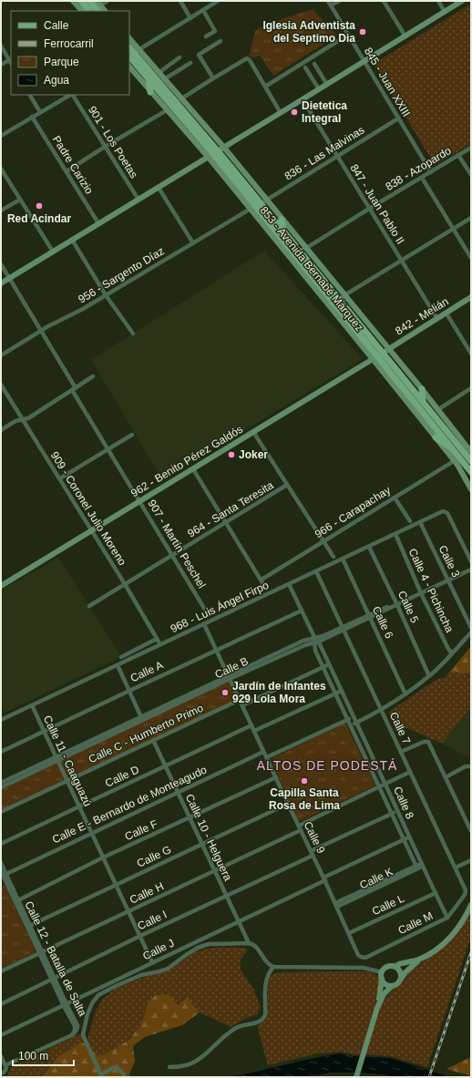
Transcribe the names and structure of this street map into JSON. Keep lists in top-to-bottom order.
{
  "streets": {
    "main road": ["853 - Avenida Bernabé Márquez"],
    "street": [
      "845 - Juan XXIII",
      "901 - Los Poetas",
      "836 - Las Malvinas",
      "Padre Carizio",
      "838 - Azopardo",
      "847 - Juan Pablo II",
      "956 - Sargento Díaz",
      "842 - Melián",
      "962 - Benito Pérez Galdós",
      "909 - Coronel Julio Moreno",
      "964 - Santa Teresita",
      "966 - Carapachay",
      "907 - Martín Peschel",
      "Calle 3",
      "Calle 4 - Pichincha",
      "968 - Luis Ángel Firpo",
      "Calle 5",
      "Calle 6",
      "Calle B",
      "Calle A",
      "Calle 7",
      "Calle C - Humberto Primo",
      "Calle 11 - Caaguazú",
      "Calle D",
      "Calle 8",
      "Calle E - Bernardo de Monteagudo",
      "Calle F",
      "Calle 10 - Helguera",
      "Calle 9",
      "Calle G",
      "Calle K",
      "Calle H",
      "Calle L",
      "Calle I",
      "Calle M",
      "Calle J",
      "Calle 12 - Batalla de Salta"
    ]
  },
  "crossings": [
    ["845 - Juan XXIII", "836 - Las Malvinas"],
    ["845 - Juan XXIII", "838 - Azopardo"],
    ["836 - Las Malvinas", "847 - Juan Pablo II"],
    ["836 - Las Malvinas", "853 - Avenida Bernabé Márquez"],
    ["838 - Azopardo", "847 - Juan Pablo II"],
    ["838 - Azopardo", "853 - Avenida Bernabé Márquez"],
    ["847 - Juan Pablo II", "842 - Melián"],
    ["853 - Avenida Bernabé Márquez", "956 - Sargento Díaz"],
    ["853 - Avenida Bernabé Márquez", "842 - Melián"],
    ["853 - Avenida Bernabé Márquez", "962 - Benito Pérez Galdós"],
    ["853 - Avenida Bernabé Márquez", "966 - Carapachay"],
    ["956 - Sargento Díaz", "907 - Martín Peschel"],
    ["842 - Melián", "962 - Benito Pérez Galdós"],
    ["962 - Benito Pérez Galdós", "909 - Coronel Julio Moreno"],
    ["962 - Benito Pérez Galdós", "907 - Martín Peschel"],
    ["909 - Coronel Julio Moreno", "964 - Santa Teresita"],
    ["964 - Santa Teresita", "907 - Martín Peschel"],
    ["Calle 3", "968 - Luis Ángel Firpo"],
    ["Calle 3", "Calle B"],
    ["Calle 4 - Pichincha", "968 - Luis Ángel Firpo"],
    ["Calle 4 - Pichincha", "Calle B"],
    ["968 - Luis Ángel Firpo", "Calle 5"],
    ["968 - Luis Ángel Firpo", "Calle 6"],
    ["968 - Luis Ángel Firpo", "Calle 7"],
    ["968 - Luis Ángel Firpo", "Calle 11 - Caaguazú"],
    ["968 - Luis Ángel Firpo", "Calle 8"],
    ["968 - Luis Ángel Firpo", "Calle 9"],
    ["Calle 5", "Calle B"],
    ["Calle 6", "Calle B"],
    ["Calle B", "Calle 7"],
    ["Calle B", "Calle 11 - Caaguazú"],
    ["Calle B", "Calle 8"],
    ["Calle B", "Calle 9"],
    ["Calle A", "Calle 11 - Caaguazú"],
    ["Calle A", "Calle 8"],
    ["Calle A", "Calle 9"],
    ["Calle 7", "Calle H"],
    ["Calle 7", "Calle M"],
    ["Calle C - Humberto Primo", "Calle 11 - Caaguazú"],
    ["Calle C - Humberto Primo", "Calle 10 - Helguera"],
    ["Calle C - Humberto Primo", "Calle 9"],
    ["Calle 11 - Caaguazú", "Calle D"],
    ["Calle 11 - Caaguazú", "Calle E - Bernardo de Monteagudo"],
    ["Calle 11 - Caaguazú", "Calle F"],
    ["Calle 11 - Caaguazú", "Calle G"],
    ["Calle 11 - Caaguazú", "Calle H"],
    ["Calle 11 - Caaguazú", "Calle I"],
    ["Calle 11 - Caaguazú", "Calle J"],
    ["Calle D", "Calle 10 - Helguera"],
    ["Calle D", "Calle 9"],
    ["Calle 8", "Calle K"],
    ["Calle 8", "Calle H"],
    ["Calle 8", "Calle L"],
    ["Calle 8", "Calle I"],
    ["Calle 8", "Calle M"],
    ["Calle 8", "Calle J"],
    ["Calle E - Bernardo de Monteagudo", "Calle 10 - Helguera"],
    ["Calle E - Bernardo de Monteagudo", "Calle 9"],
    ["Calle E - Bernardo de Monteagudo", "Calle 12 - Batalla de Salta"],
    ["Calle F", "Calle 10 - Helguera"],
    ["Calle F", "Calle 9"],
    ["Calle F", "Calle 12 - Batalla de Salta"],
    ["Calle 10 - Helguera", "Calle G"],
    ["Calle 10 - Helguera", "Calle H"],
    ["Calle 10 - Helguera", "Calle I"],
    ["Calle 10 - Helguera", "Calle J"],
    ["Calle 9", "Calle G"],
    ["Calle 9", "Calle K"],
    ["Calle 9", "Calle H"],
    ["Calle 9", "Calle L"],
    ["Calle 9", "Calle I"],
    ["Calle 9", "Calle M"],
    ["Calle 9", "Calle J"],
    ["Calle G", "Calle 12 - Batalla de Salta"],
    ["Calle H", "Calle 12 - Batalla de Salta"],
    ["Calle I", "Calle 12 - Batalla de Salta"],
    ["Calle J", "Calle 12 - Batalla de Salta"]
  ],
  "districts": ["ALTOS DE PODESTÁ"],
  "places": [
    "Iglesia Adventista del Septimo Dia",
    "Dietetica Integral",
    "Red Acindar",
    "Joker",
    "Jardín de Infantes 929 Lola Mora",
    "Capilla Santa Rosa de Lima"
  ],
  "legend": [
    "Calle",
    "Ferrocarril",
    "Parque",
    "Agua"
  ],
  "scale_bar": "100 m"
}
